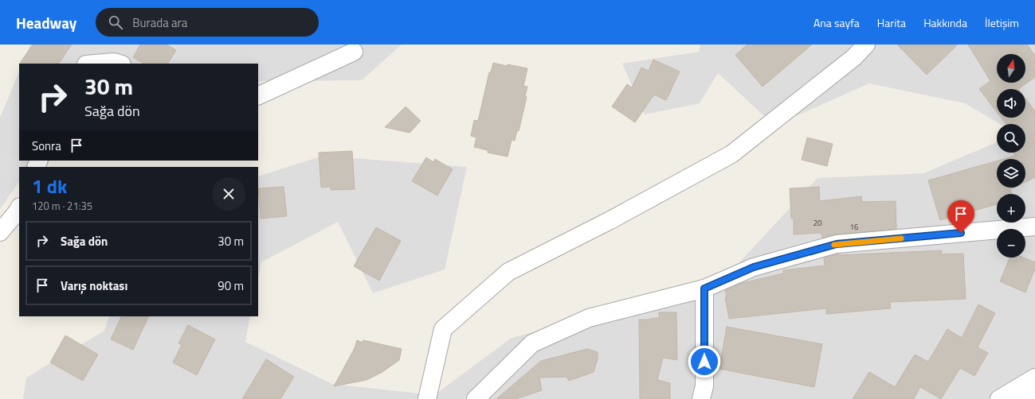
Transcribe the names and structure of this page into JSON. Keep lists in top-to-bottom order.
{
  "house_numbers": ["20", "16"],
  "north": "top",
  "page": {
    "header": "Headway",
    "search": "Burada ara",
    "nav": [
      "Ana sayfa",
      "Harita",
      "Hakkında",
      "İletişim"
    ],
    "map_buttons": ["+", "−"],
    "turn": ["30 m", "Sağa dön"],
    "then": "Sonra",
    "heading": ["1 dk", "120 m · 21:35"],
    "list": [
      {
        "name": "Sağa dön",
        "value": "30 m"
      },
      {
        "name": "Varış noktası",
        "value": "90 m"
      }
    ]
  }
}
